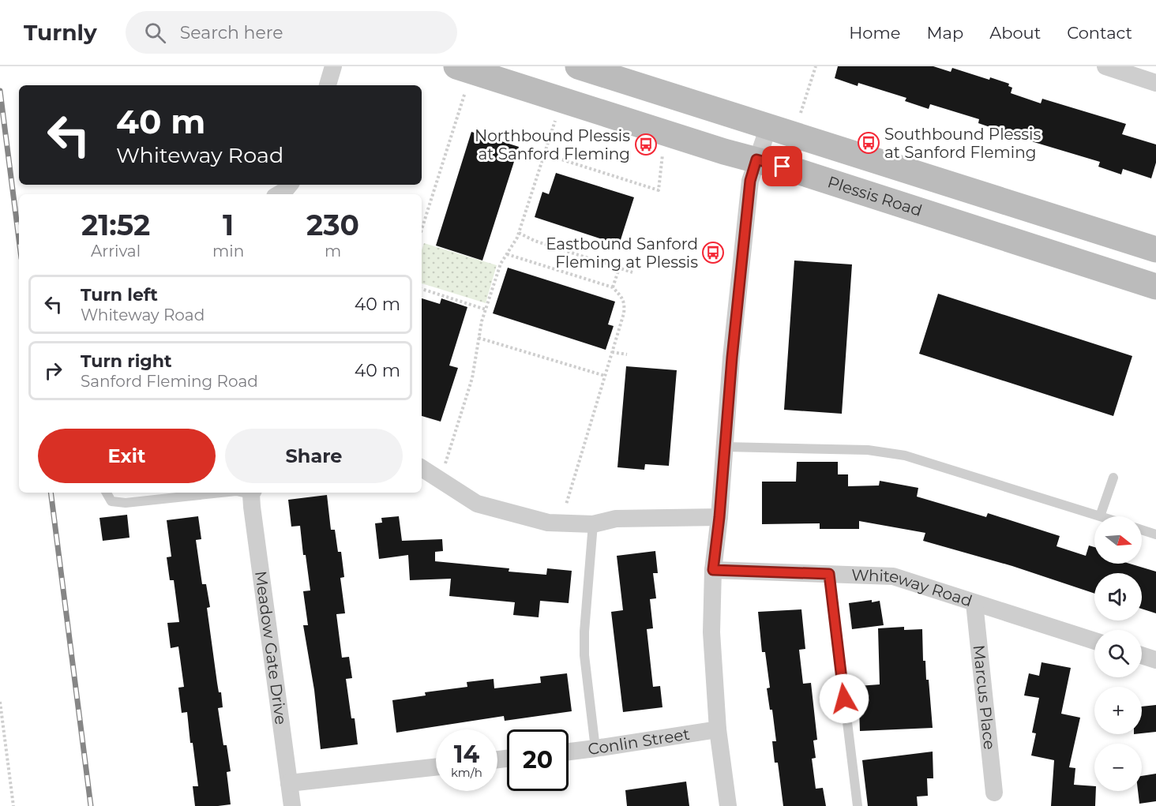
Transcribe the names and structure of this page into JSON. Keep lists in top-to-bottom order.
{
  "streets": {
    "main road": ["Plessis Road"],
    "street": [
      "Whiteway Road",
      "Meadow Gate Drive",
      "Marcus Place",
      "Conlin Street"
    ]
  },
  "crossings": [
    ["Whiteway Road", "Marcus Place"]
  ],
  "places": {
    "bus stop": ["Southbound Plessis at Sanford Fleming", "Northbound Plessis at Sanford Fleming", "Eastbound Sanford Fleming at Plessis"]
  },
  "north": "right",
  "page": {
    "header": "Turnly",
    "search": "Search here",
    "nav": [
      "Home",
      "Map",
      "About",
      "Contact"
    ],
    "turn": ["40 m", "Whiteway Road"],
    "eta": [
      "21:52",
      "Arrival",
      "1",
      "min",
      "230",
      "m"
    ],
    "list": [
      {
        "name": "Turn left",
        "note": "Whiteway Road",
        "value": "40 m"
      },
      {
        "name": "Turn right",
        "note": "Sanford Fleming Road",
        "value": "40 m"
      }
    ],
    "buttons": ["Exit", "Share"],
    "map_buttons": ["+", "−"],
    "speed": "14 km/h",
    "limit": "20"
  }
}
